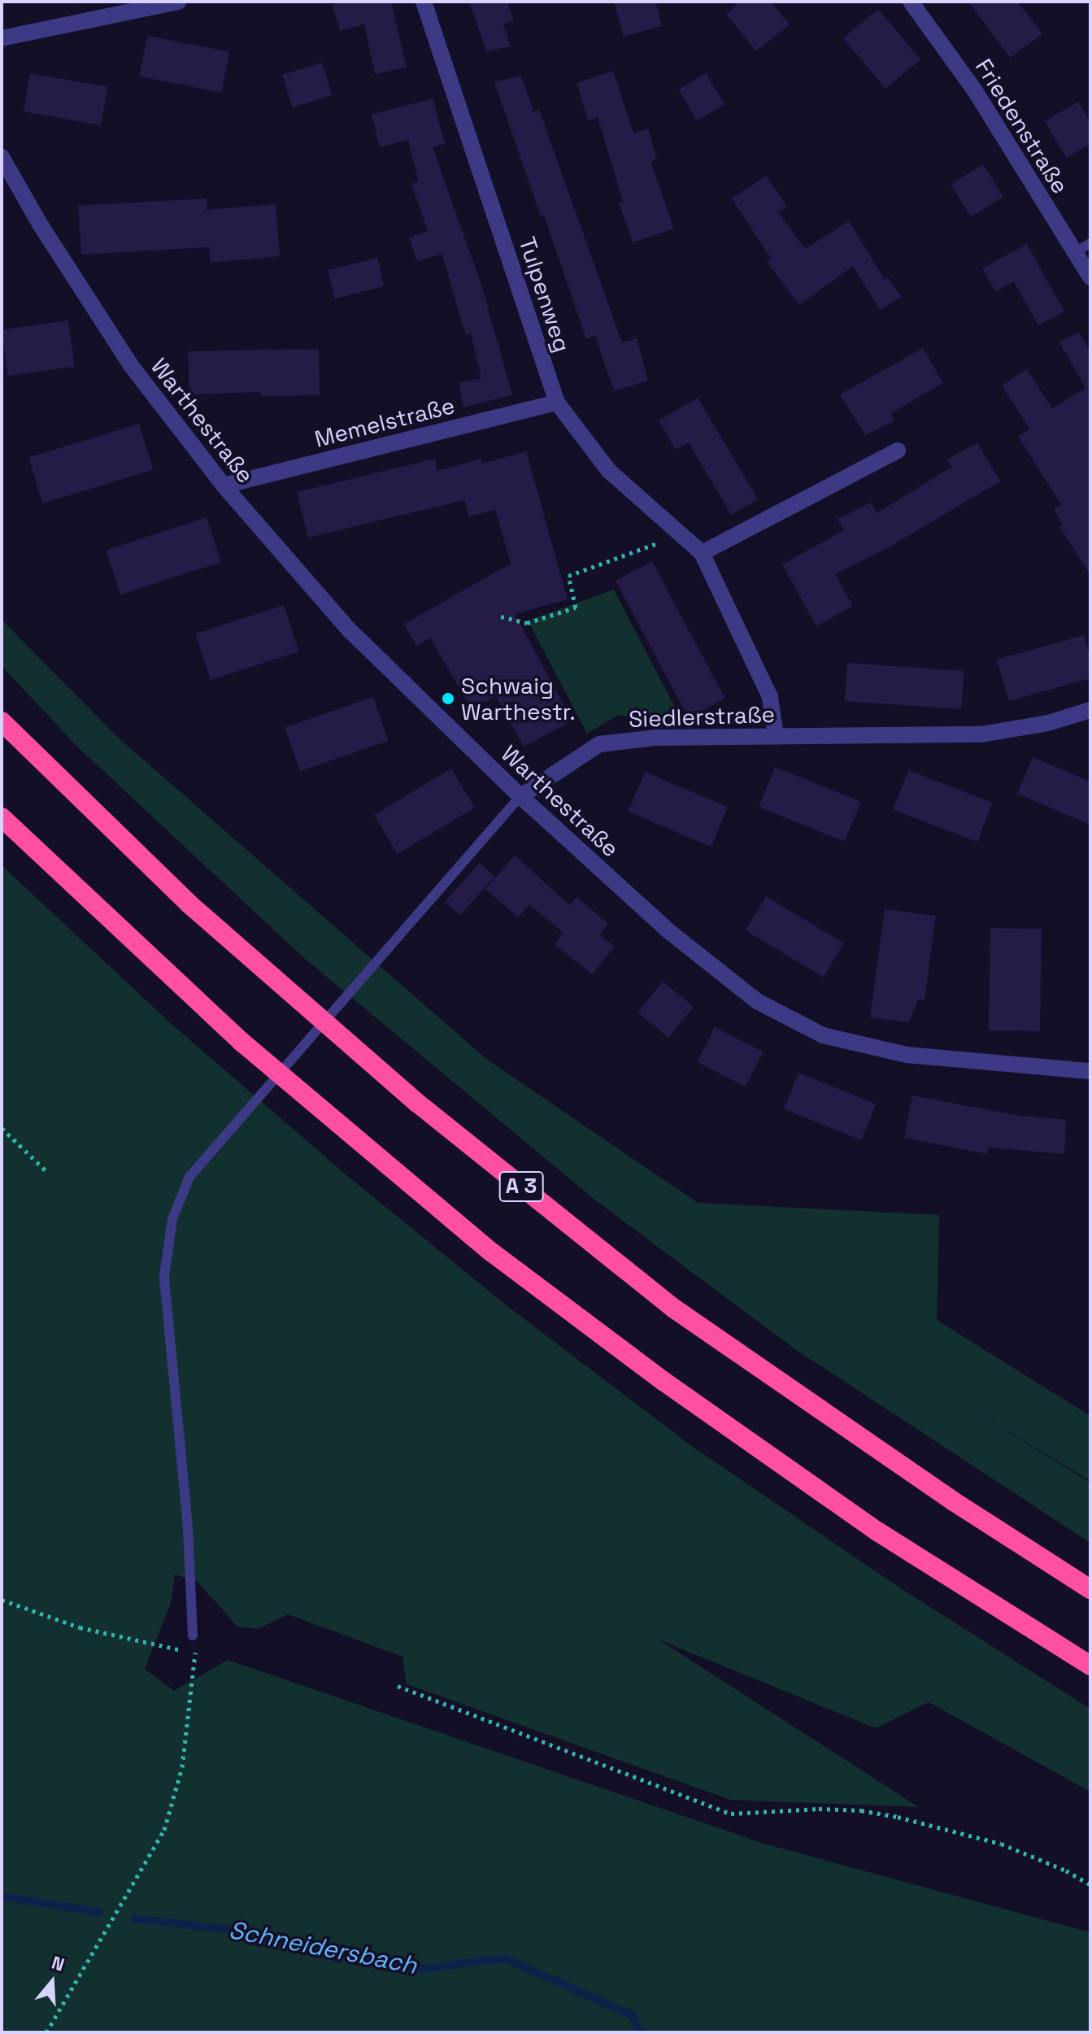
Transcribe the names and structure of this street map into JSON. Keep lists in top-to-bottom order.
{
  "streets": {
    "highway": ["A 3"],
    "street": [
      "Friedenstraße",
      "Tulpenweg",
      "Warthestraße",
      "Memelstraße",
      "Siedlerstraße"
    ]
  },
  "crossings": [
    ["Tulpenweg", "Memelstraße"],
    ["Tulpenweg", "Siedlerstraße"],
    ["Warthestraße", "Memelstraße"],
    ["Warthestraße", "Siedlerstraße"]
  ],
  "water": ["Schneidersbach"],
  "places": ["Schwaig Warthestr."],
  "north": "top"
}
